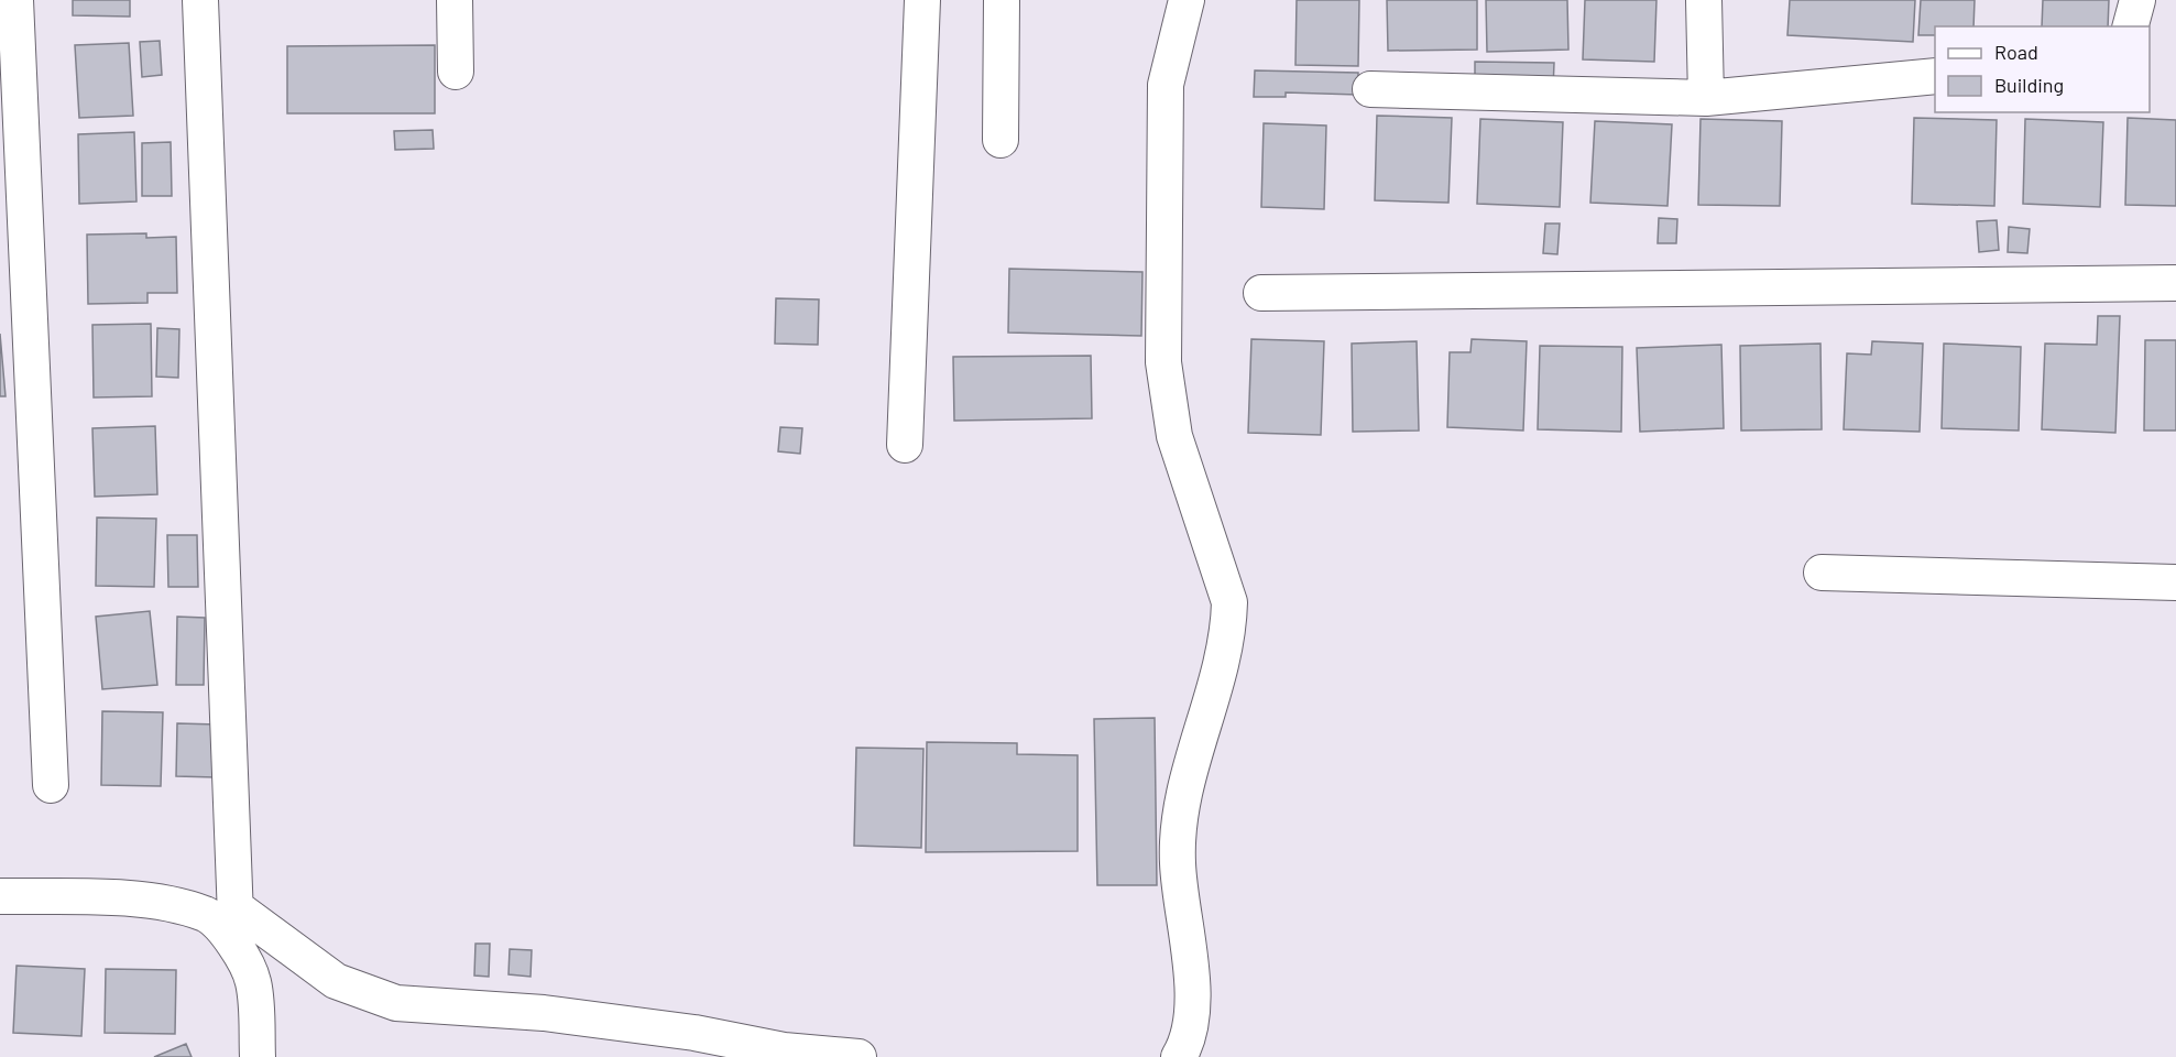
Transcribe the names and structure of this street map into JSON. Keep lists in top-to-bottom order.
{
  "legend": ["Road", "Building"]
}
